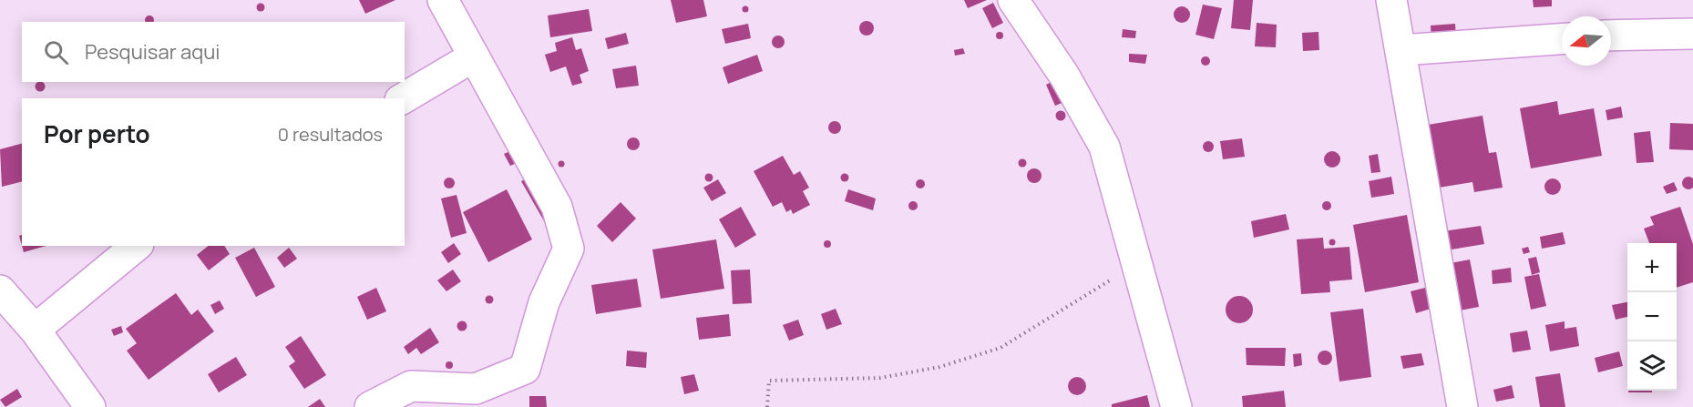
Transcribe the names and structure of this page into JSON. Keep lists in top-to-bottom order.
{
  "north": "left",
  "page": {
    "search": "Pesquisar aqui",
    "heading": ["Por perto", "0 resultados"],
    "map_buttons": ["+", "−"]
  }
}
